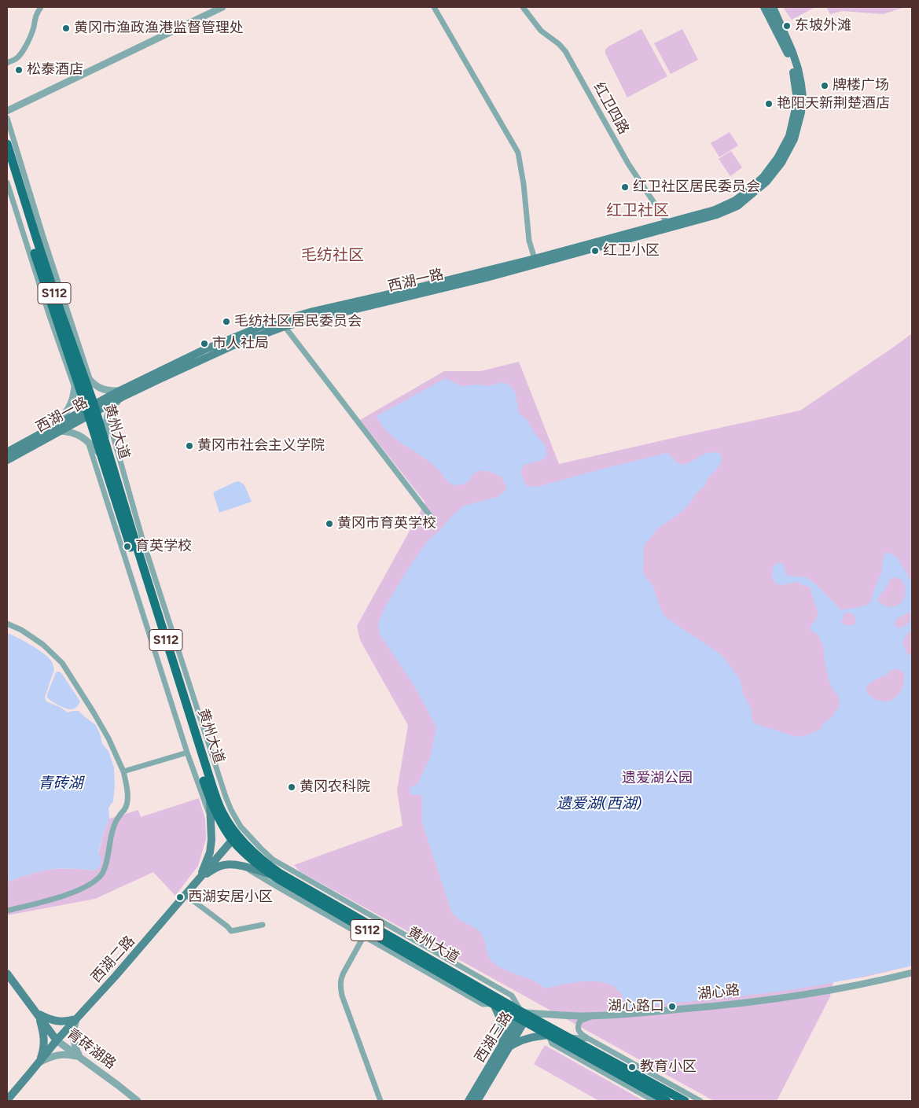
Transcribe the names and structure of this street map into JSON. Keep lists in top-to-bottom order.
{
  "streets": {
    "main road": [
      "西湖一路",
      "S112",
      "黄州大道",
      "西湖二路",
      "西湖三路",
      "青砖湖路"
    ],
    "street": ["红卫四路", "湖心路"]
  },
  "crossings": [
    ["红卫四路", "西湖一路"],
    ["西湖一路", "黄州大道"],
    ["黄州大道", "西湖二路"],
    ["黄州大道", "湖心路"],
    ["黄州大道", "西湖三路"],
    ["西湖二路", "青砖湖路"],
    ["湖心路", "西湖三路"]
  ],
  "districts": ["红卫社区", "毛纺社区"],
  "water": ["青砖湖", "遗爱湖(西湖)"],
  "parks": ["遗爱湖公园"],
  "places": [
    "东坡外滩",
    "黄冈市渔政渔港监督管理处",
    "松泰酒店",
    "牌楼广场",
    "艳阳天新荆楚酒店",
    "红卫社区居民委员会",
    "红卫小区",
    "毛纺社区居民委员会",
    "市人社局",
    "黄冈市社会主义学院",
    "黄冈市育英学校",
    "育英学校",
    "黄冈农科院",
    "西湖安居小区",
    "湖心路口",
    "教育小区"
  ]
}
